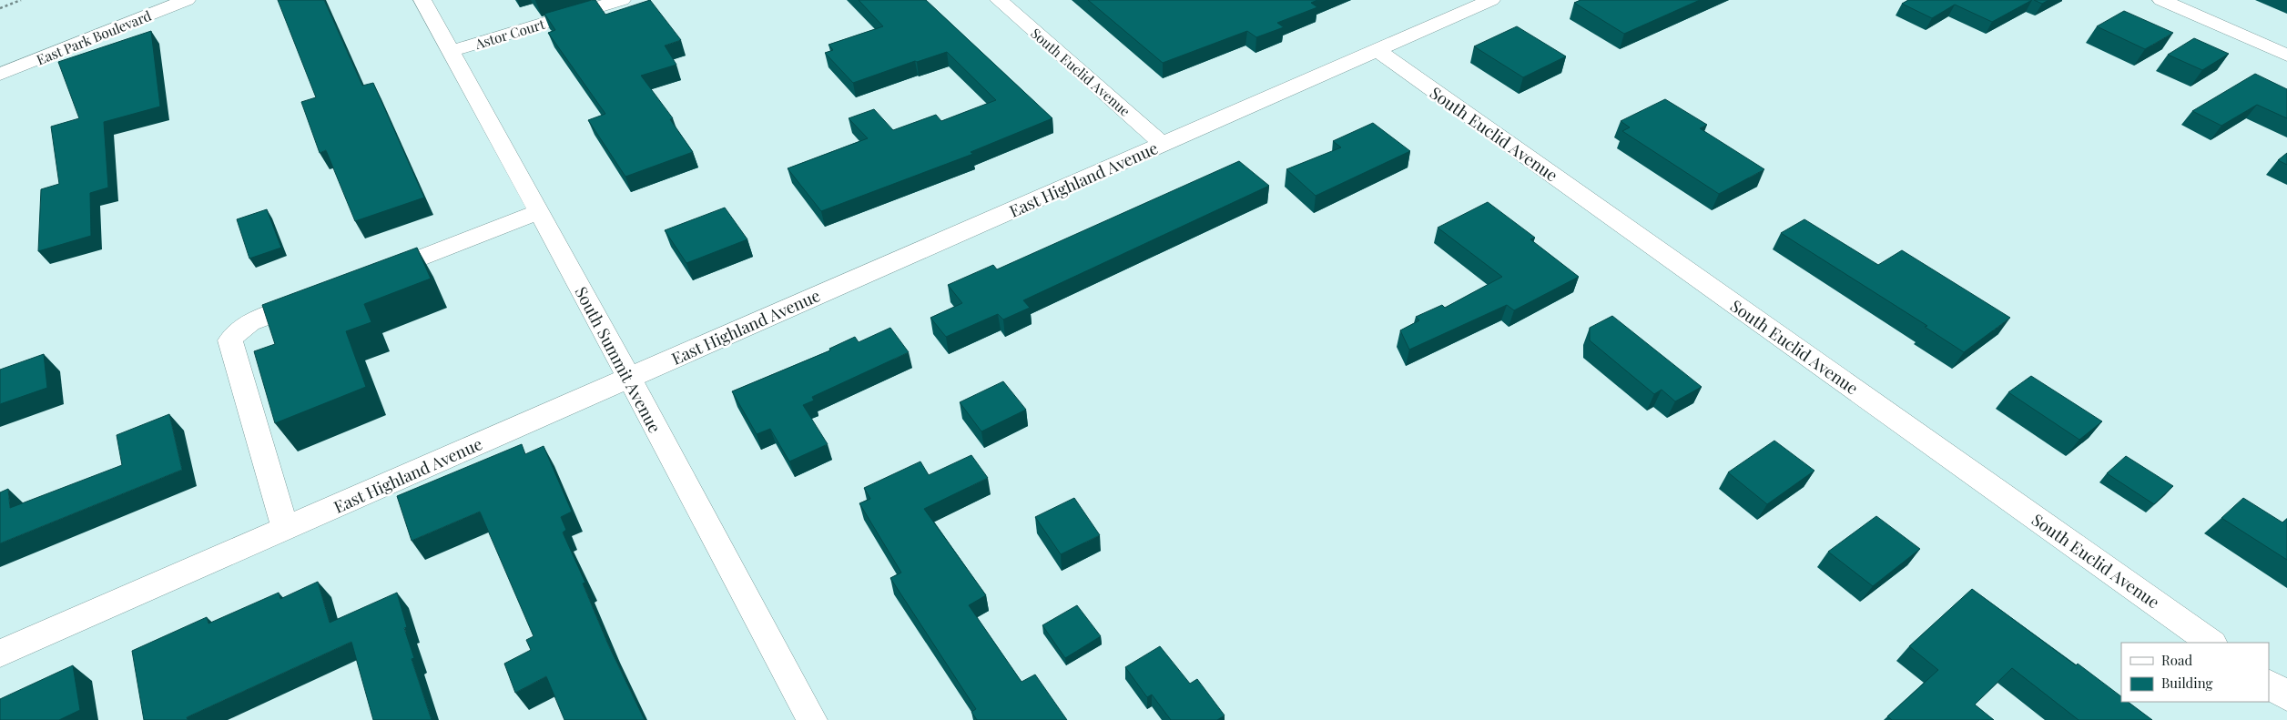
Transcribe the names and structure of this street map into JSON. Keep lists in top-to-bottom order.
{
  "streets": {
    "street": [
      "Astor Court",
      "East Park Boulevard",
      "South Euclid Avenue",
      "East Highland Avenue",
      "South Summit Avenue"
    ]
  },
  "crossings": [
    ["Astor Court", "South Summit Avenue"],
    ["South Euclid Avenue", "East Highland Avenue"],
    ["East Highland Avenue", "South Summit Avenue"]
  ],
  "legend": ["Road", "Building"]
}
